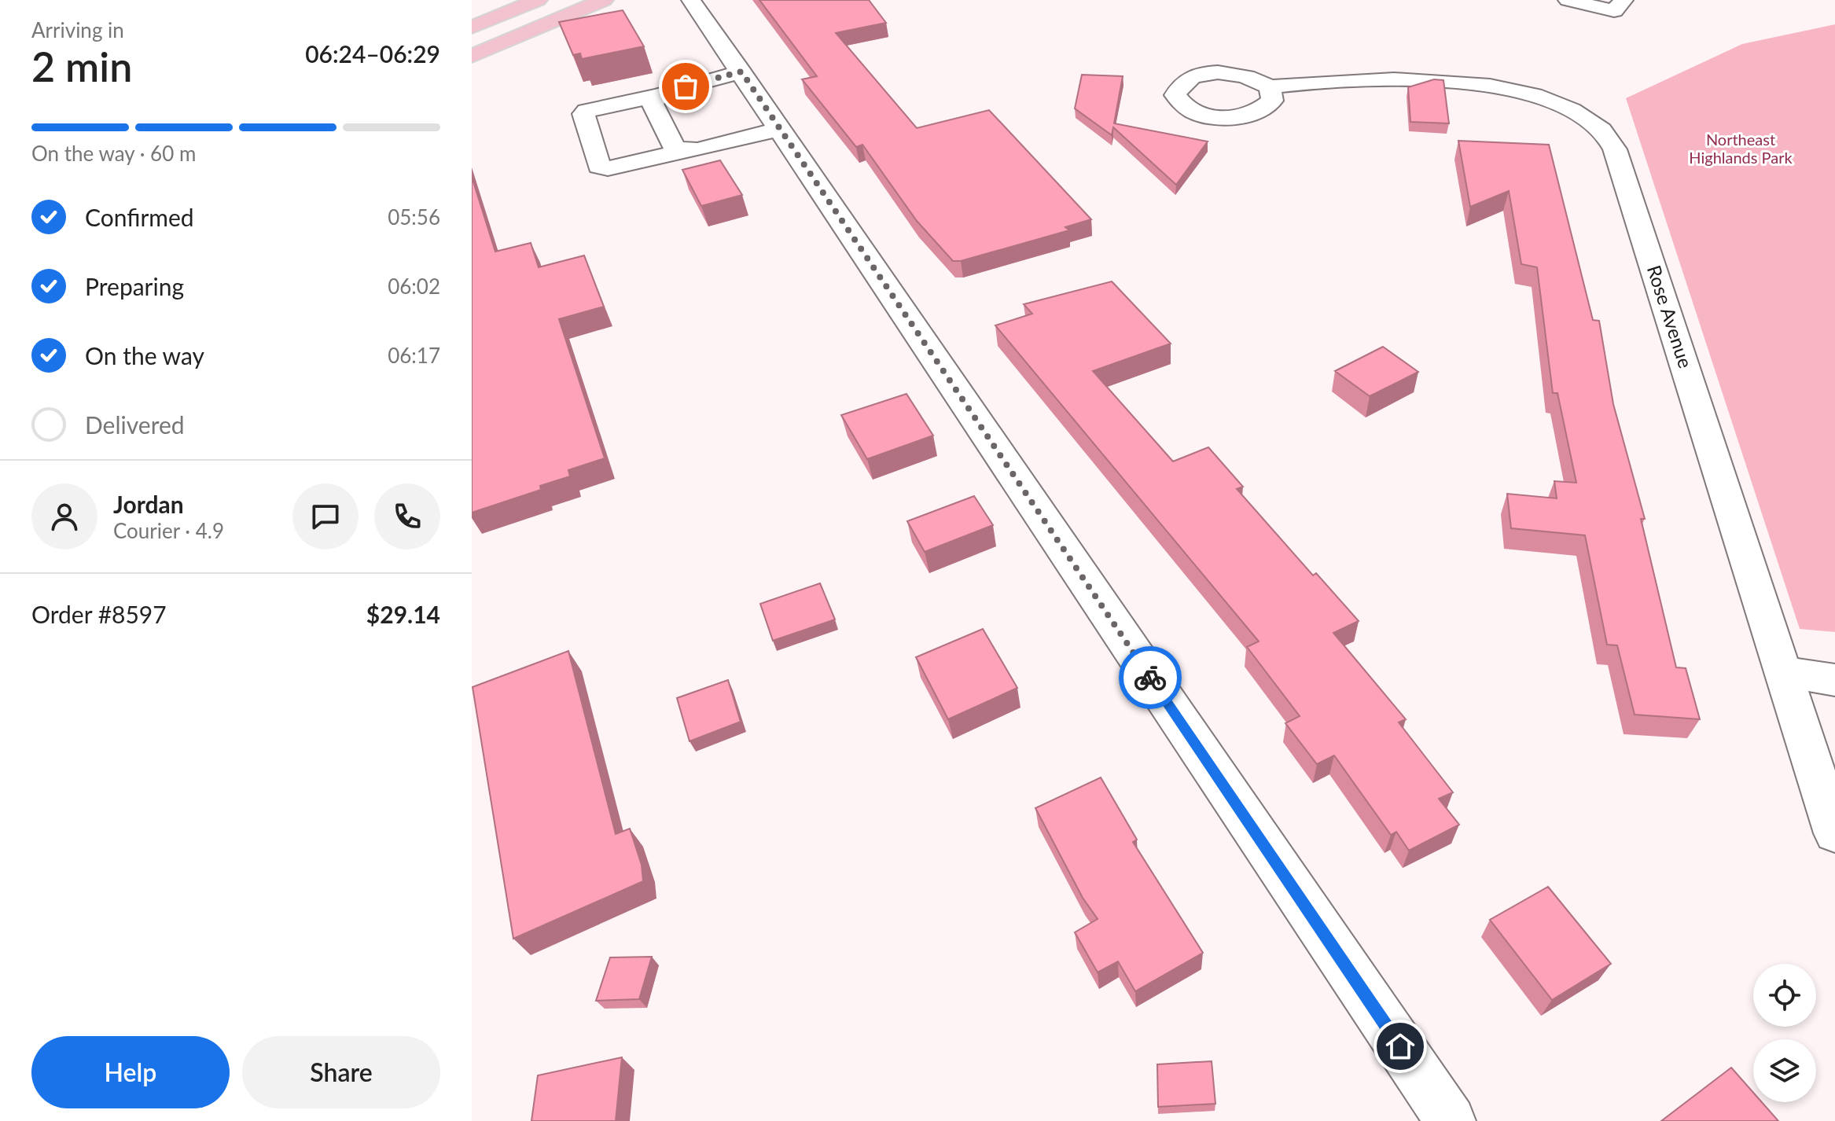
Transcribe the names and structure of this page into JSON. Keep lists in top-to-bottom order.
{
  "streets": {
    "street": ["Rose Avenue"]
  },
  "parks": ["Northeast Highlands Park"],
  "page": {
    "heading": ["2 min", "Arriving in", "06:24–06:29"],
    "panel": [
      "Jordan",
      "Courier · 4.9",
      "Order #8597",
      "$29.14"
    ],
    "bar": "On the way · 60 m",
    "list": [
      ["Confirmed", "05:56"],
      ["Preparing", "06:02"],
      ["On the way", "06:17"],
      "Delivered"
    ],
    "buttons": ["Help", "Share"]
  }
}
